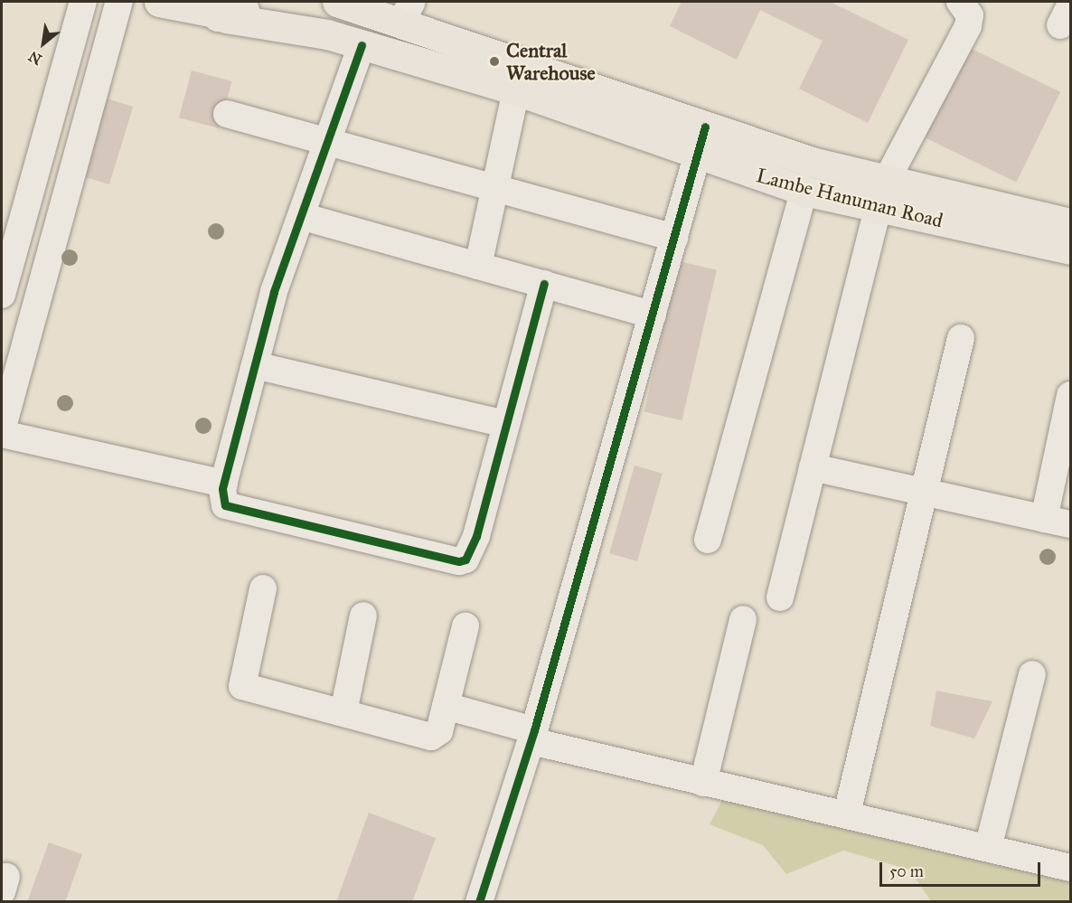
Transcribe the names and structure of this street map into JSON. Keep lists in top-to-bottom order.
{
  "streets": {
    "main road": ["Lambe Hanuman Road"]
  },
  "places": ["Central Warehouse"],
  "scale_bar": "50 m",
  "north": "bottom left"
}
